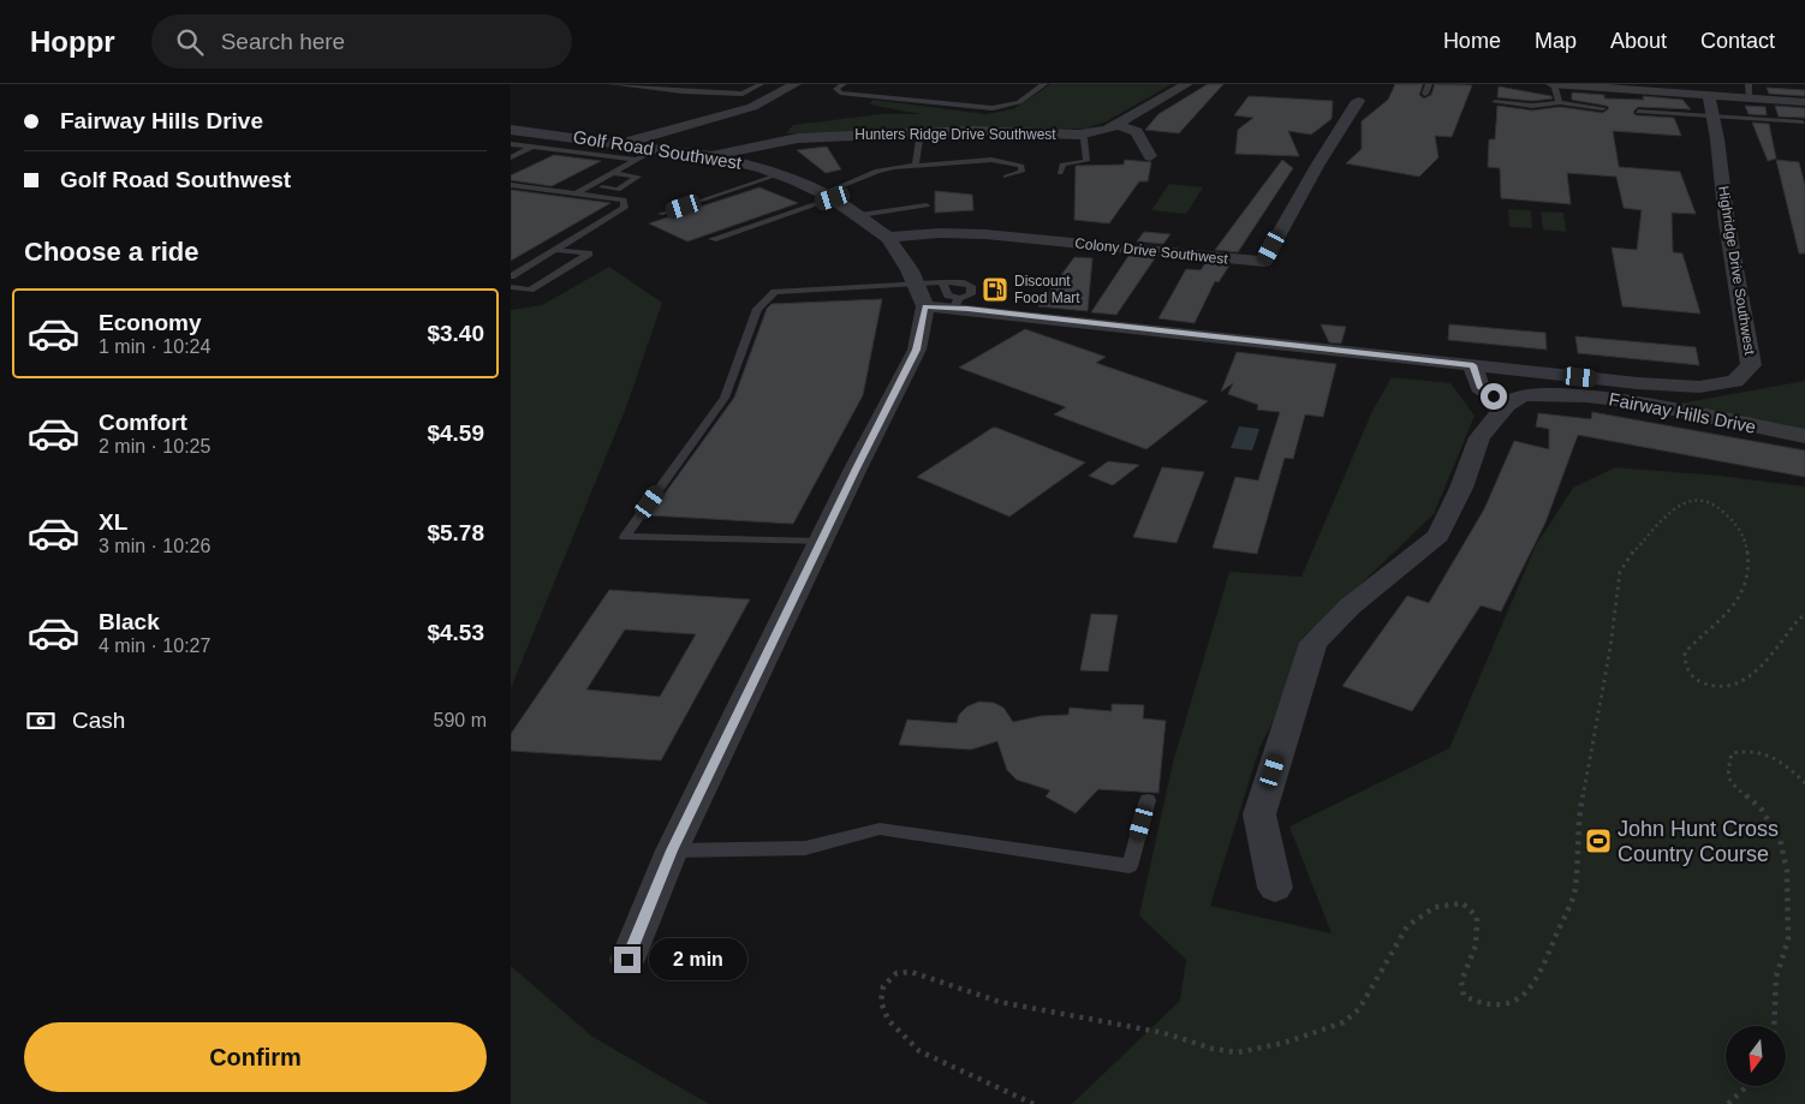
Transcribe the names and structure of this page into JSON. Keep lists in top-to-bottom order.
{
  "streets": {
    "street": [
      "Hunters Ridge Drive Southwest",
      "Golf Road Southwest",
      "Colony Drive Southwest",
      "Highridge Drive Southwest",
      "Fairway Hills Drive"
    ]
  },
  "crossings": [
    ["Hunters Ridge Drive Southwest", "Golf Road Southwest"],
    ["Golf Road Southwest", "Colony Drive Southwest"],
    ["Golf Road Southwest", "Highridge Drive Southwest"]
  ],
  "places": {
    "fuel station": ["Discount Food Mart"],
    "sports": ["John Hunt Cross Country Course"]
  },
  "north": "bottom",
  "page": {
    "header": "Hoppr",
    "search": "Search here",
    "nav": [
      "Home",
      "Map",
      "About",
      "Contact"
    ],
    "banner": ["Fairway Hills Drive", "Golf Road Southwest"],
    "heading": "Choose a ride",
    "list": [
      {
        "name": "Economy",
        "note": "1 min · 10:24",
        "value": "$3.40"
      },
      {
        "name": "Comfort",
        "note": "2 min · 10:25",
        "value": "$4.59"
      },
      {
        "name": "XL",
        "note": "3 min · 10:26",
        "value": "$5.78"
      },
      {
        "name": "Black",
        "note": "4 min · 10:27",
        "value": "$4.53"
      }
    ],
    "pay": ["Cash", "590 m"],
    "bubble": "2 min",
    "buttons": "Confirm"
  }
}
